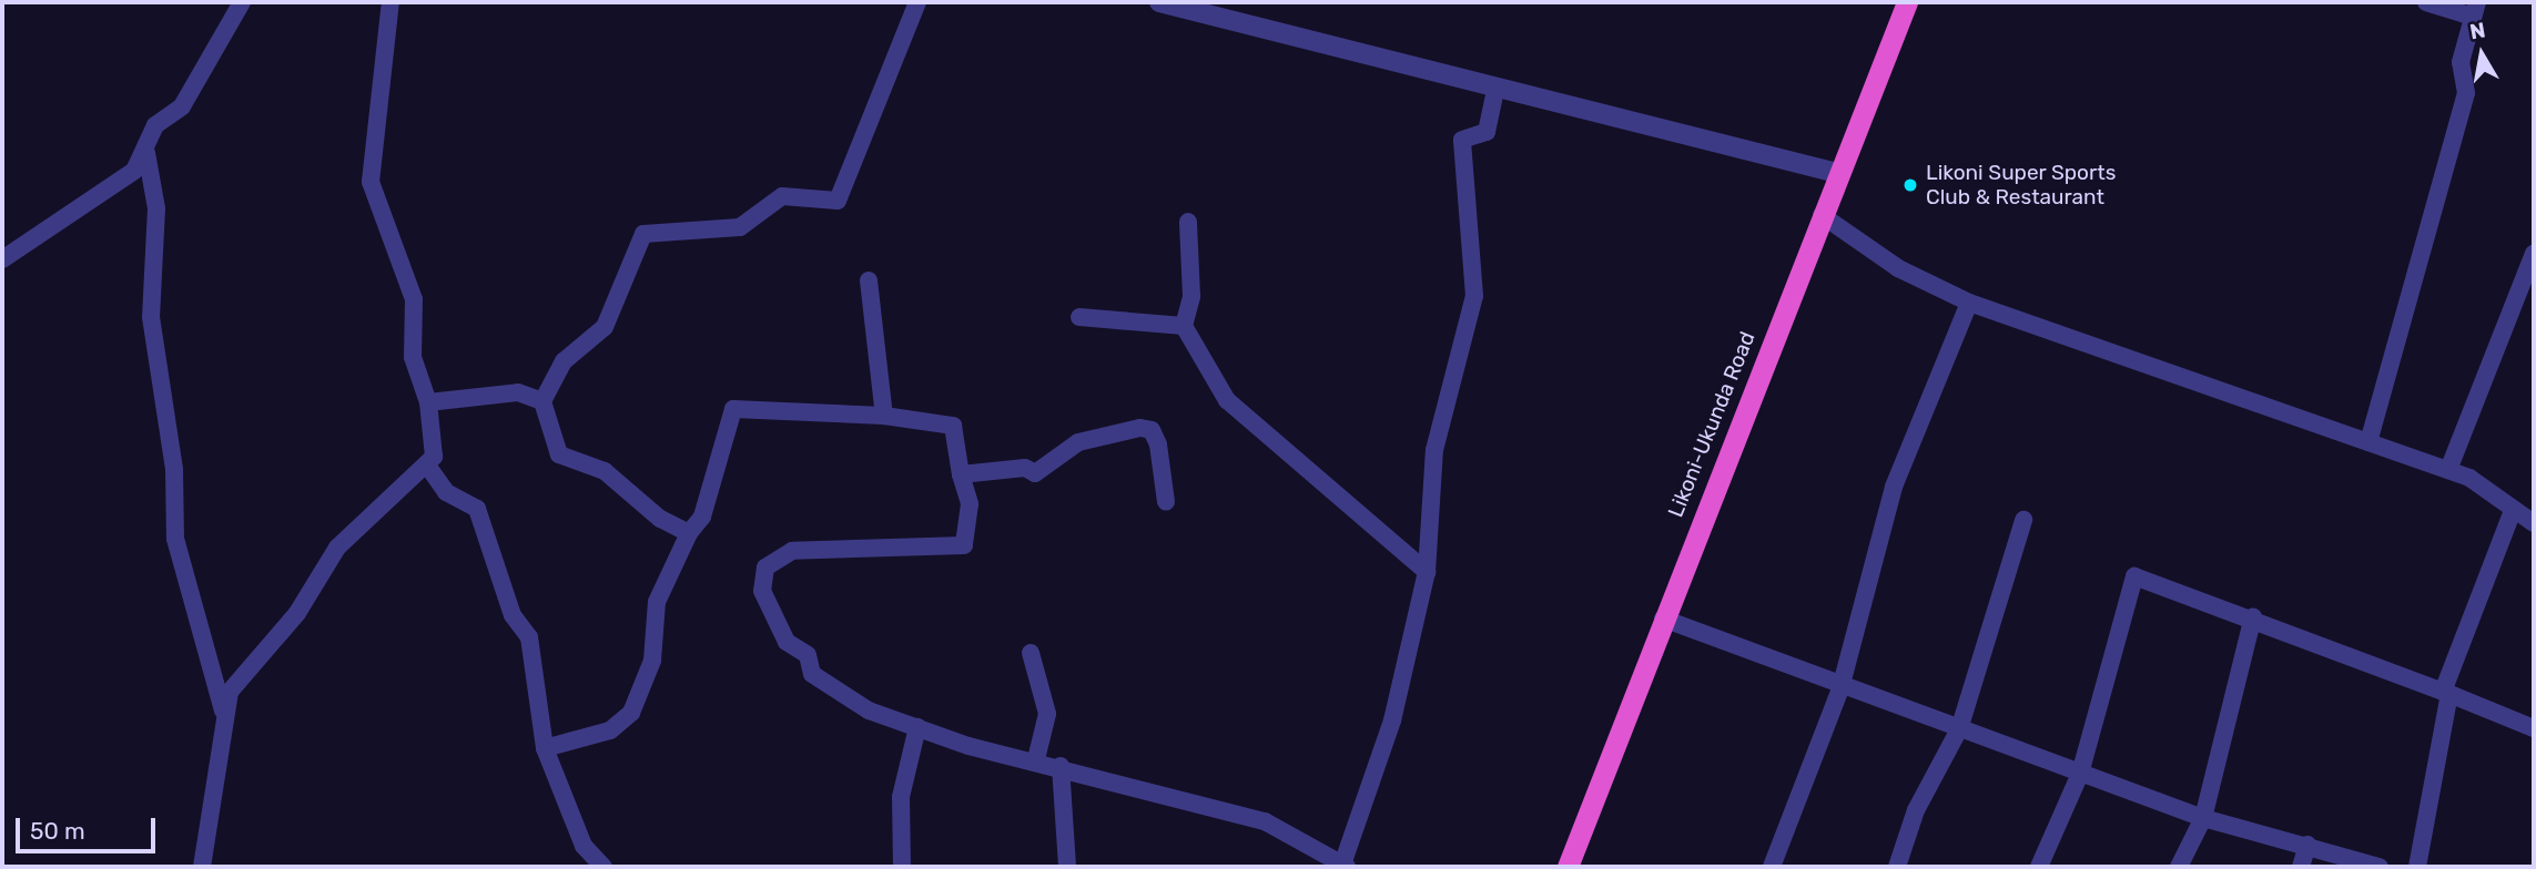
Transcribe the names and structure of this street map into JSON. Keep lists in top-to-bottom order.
{
  "streets": {
    "highway": ["Likoni-Ukunda Road"]
  },
  "places": ["Likoni Super Sports Club & Restaurant"],
  "scale_bar": "50 m",
  "north": "top"
}
